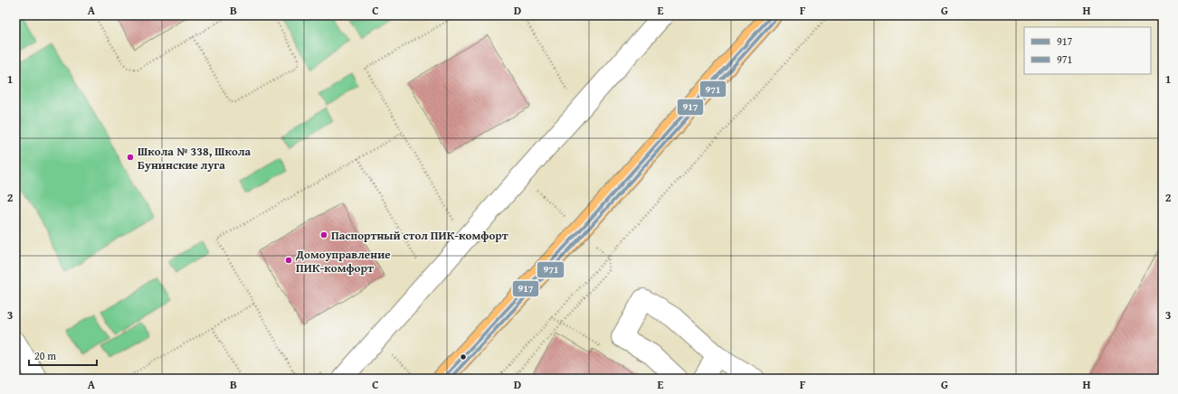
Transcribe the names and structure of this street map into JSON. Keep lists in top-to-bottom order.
{
  "places": ["Школа № 338, Школа Бунинские луга", "Паспортный стол ПИК-комфорт", "Домоуправление ПИК-комфорт"],
  "lines": ["transit line 917", "transit line 971"],
  "legend": ["917", "971"],
  "scale_bar": "20 m",
  "grid": {
    "columns": [
      "A",
      "B",
      "C",
      "D",
      "E",
      "F",
      "G",
      "H"
    ],
    "rows": ["1", "2", "3"]
  }
}
